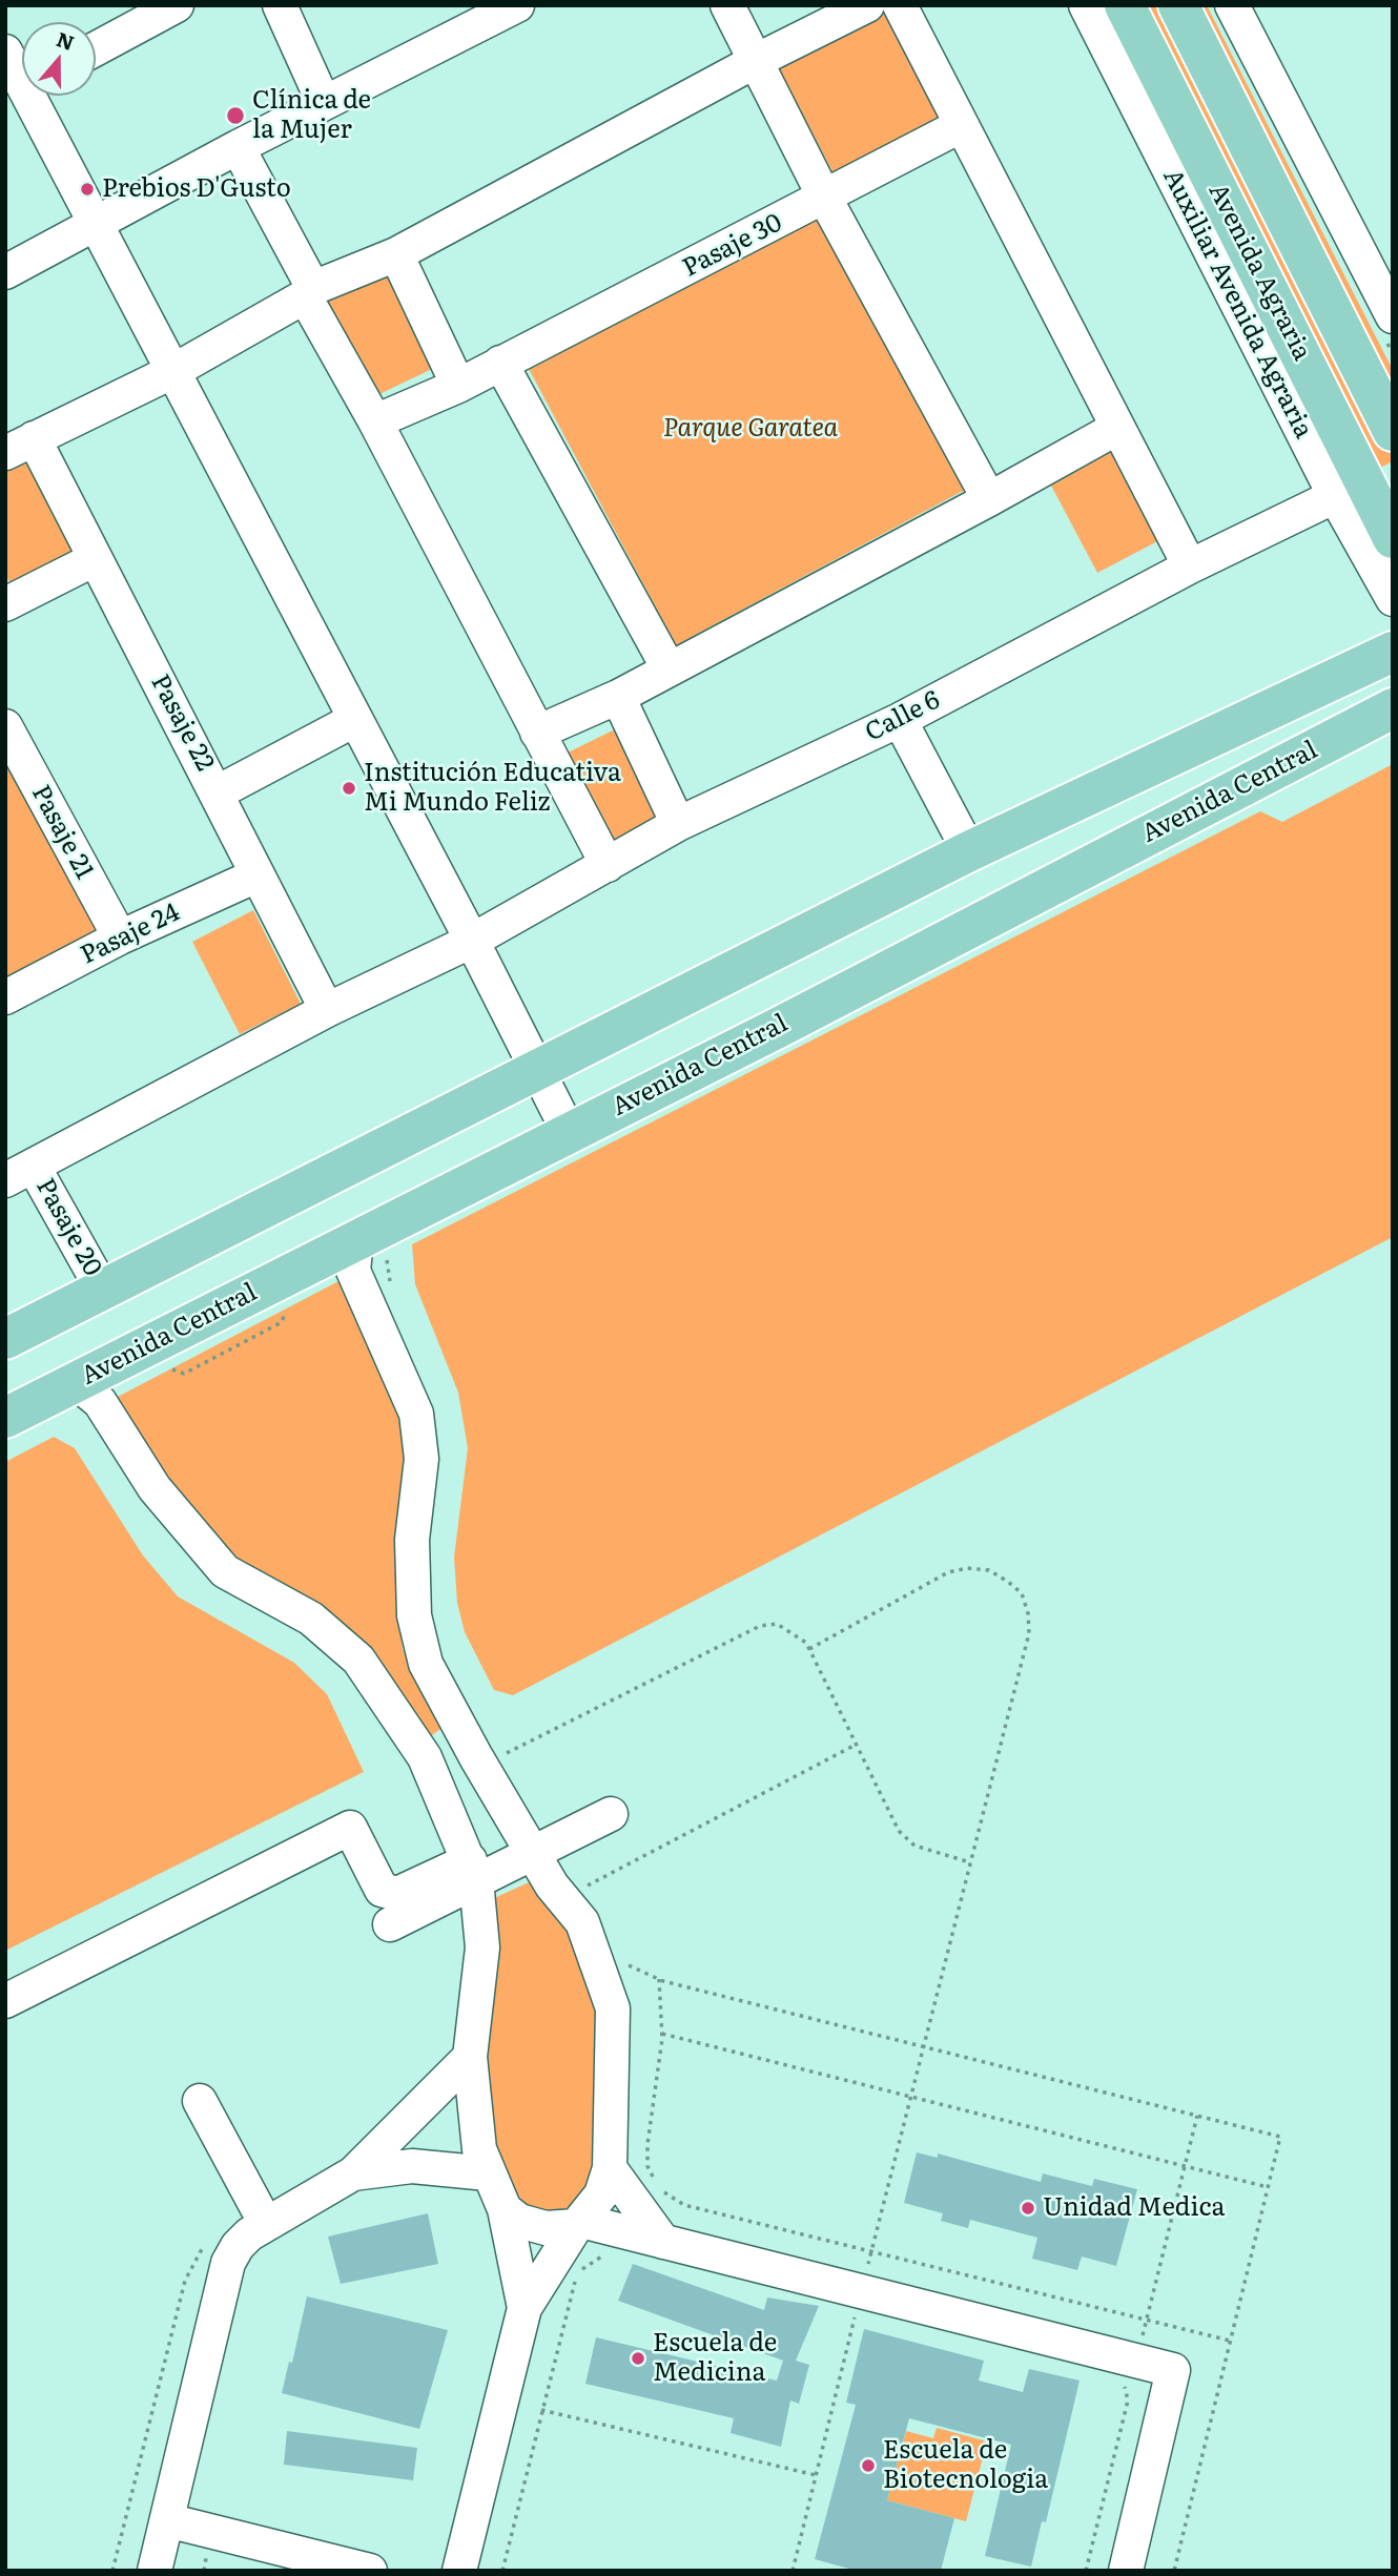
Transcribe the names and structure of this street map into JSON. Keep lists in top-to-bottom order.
{
  "streets": {
    "main road": ["Avenida Agraria", "Avenida Central"],
    "street": [
      "Pasaje 30",
      "Auxiliar Avenida Agraria",
      "Calle 6",
      "Pasaje 22",
      "Pasaje 21",
      "Pasaje 24",
      "Pasaje 20"
    ]
  },
  "crossings": [
    ["Auxiliar Avenida Agraria", "Calle 6"],
    ["Calle 6", "Pasaje 22"],
    ["Calle 6", "Pasaje 20"],
    ["Pasaje 22", "Pasaje 24"],
    ["Pasaje 21", "Pasaje 24"]
  ],
  "parks": ["Parque Garatea"],
  "places": [
    "Clínica de la Mujer",
    "Prebios D'Gusto",
    "Institución Educativa Mi Mundo Feliz",
    "Unidad Medica",
    "Escuela de Medicina",
    "Escuela de Biotecnologia"
  ],
  "north": "top"
}
